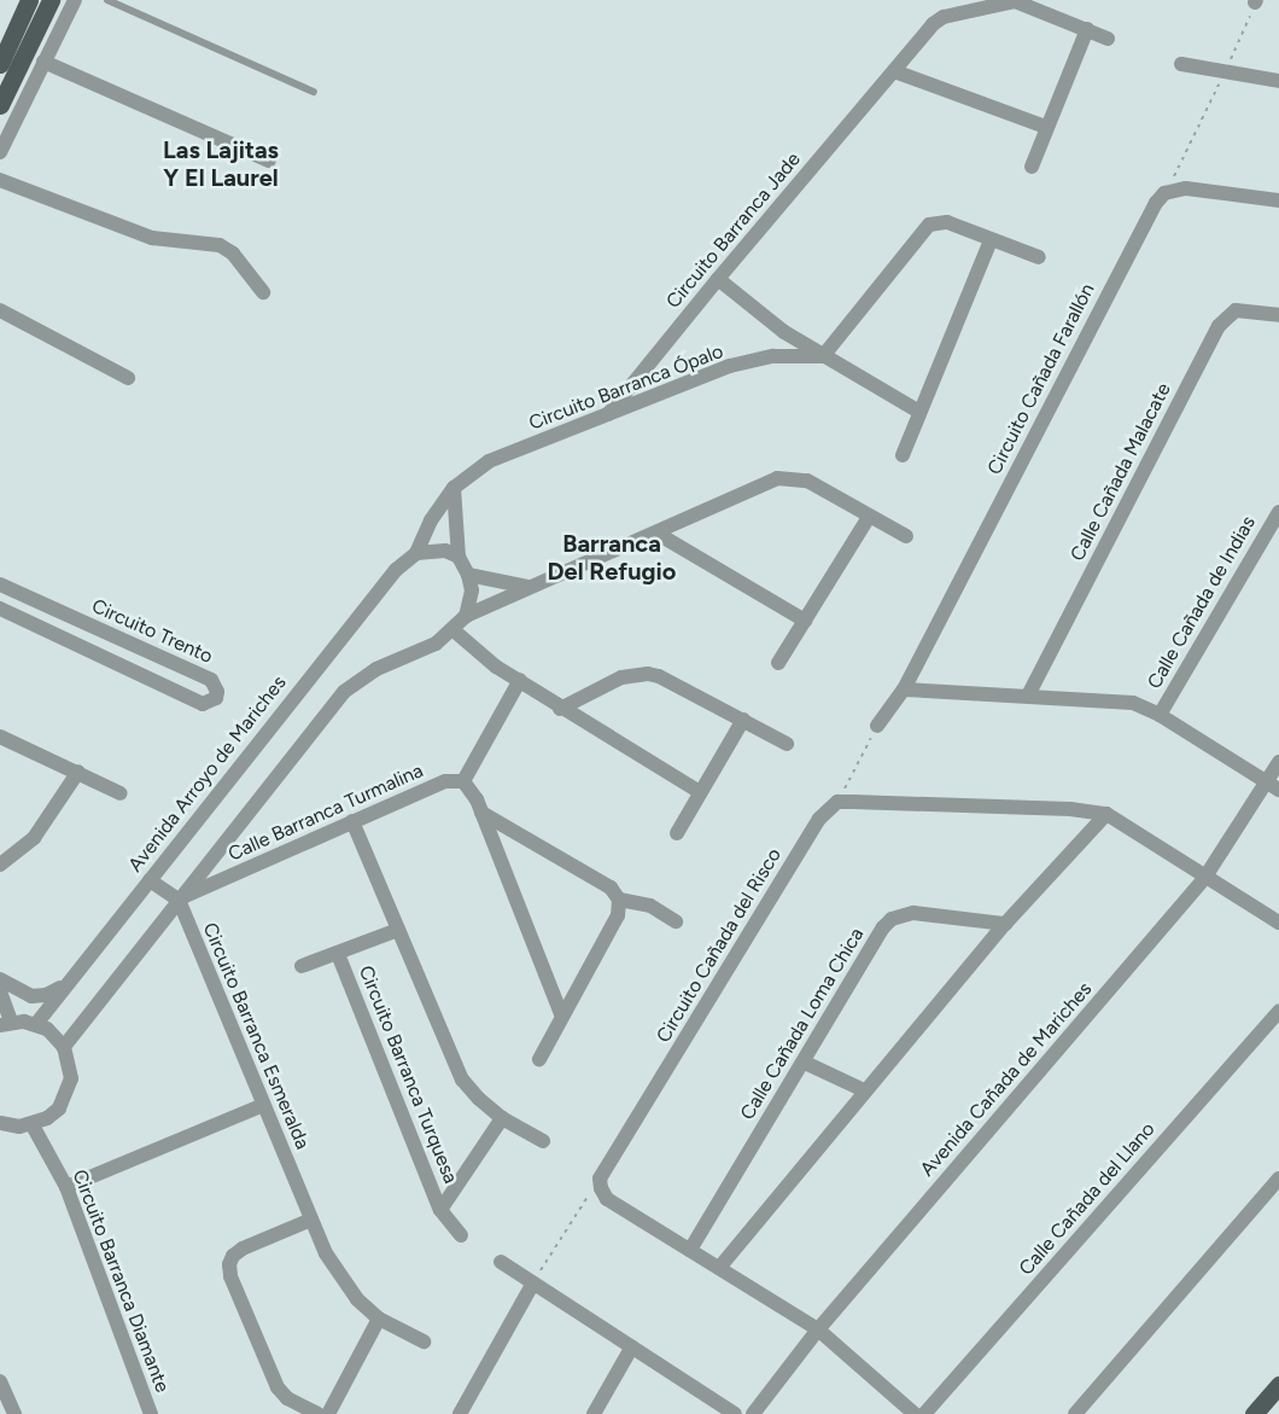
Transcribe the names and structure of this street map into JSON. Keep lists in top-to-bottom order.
{
  "streets": {
    "street": [
      "Circuito Barranca Jade",
      "Circuito Cañada Farallón",
      "Circuito Barranca Ópalo",
      "Calle Cañada Malacate",
      "Calle Cañada de Indias",
      "Circuito Trento",
      "Avenida Arroyo de Mariches",
      "Calle Barranca Turmalina",
      "Circuito Cañada del Risco",
      "Calle Cañada Loma Chica",
      "Circuito Barranca Esmeralda",
      "Circuito Barranca Turquesa",
      "Avenida Cañada de Mariches",
      "Calle Cañada del Llano",
      "Circuito Barranca Diamante"
    ]
  },
  "crossings": [
    ["Circuito Barranca Jade", "Circuito Barranca Ópalo"],
    ["Circuito Barranca Ópalo", "Avenida Arroyo de Mariches"],
    ["Calle Barranca Turmalina", "Circuito Barranca Esmeralda"]
  ],
  "districts": ["Las Lajitas Y El Laurel", "Barranca Del Refugio"]
}
